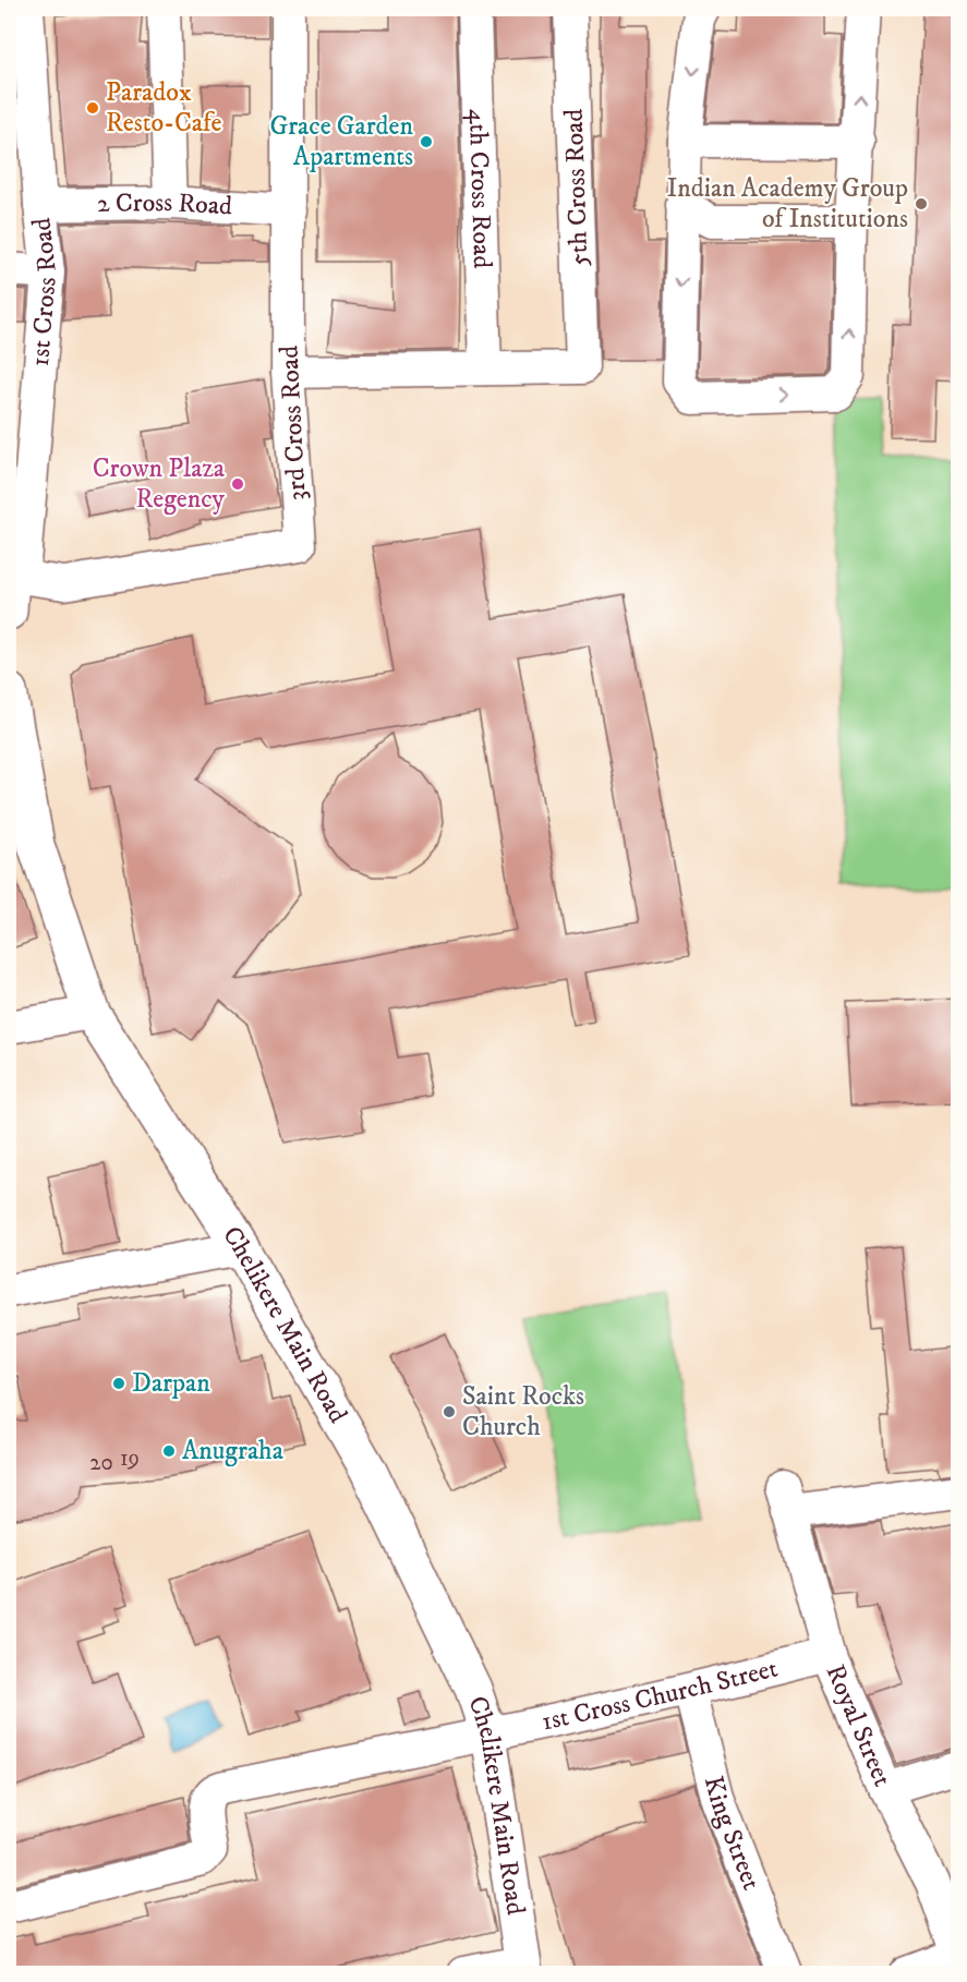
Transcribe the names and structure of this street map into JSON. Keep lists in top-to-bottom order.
{
  "streets": {
    "street": [
      "5th Cross Road",
      "4th Cross Road",
      "2 Cross Road",
      "1st Cross Road",
      "3rd Cross Road",
      "Chelikere Main Road",
      "1st Cross Church Street",
      "Royal Street",
      "King Street"
    ]
  },
  "crossings": [
    ["5th Cross Road", "4th Cross Road"],
    ["2 Cross Road", "1st Cross Road"],
    ["2 Cross Road", "3rd Cross Road"],
    ["1st Cross Road", "3rd Cross Road"],
    ["Chelikere Main Road", "1st Cross Church Street"],
    ["1st Cross Church Street", "Royal Street"],
    ["1st Cross Church Street", "King Street"]
  ],
  "places": [
    "Paradox Resto-Cafe",
    "Grace Garden Apartments",
    "Indian Academy Group of Institutions",
    "Crown Plaza Regency",
    "Darpan",
    "Saint Rocks Church",
    "Anugraha"
  ],
  "house_numbers": ["19", "20"]
}
